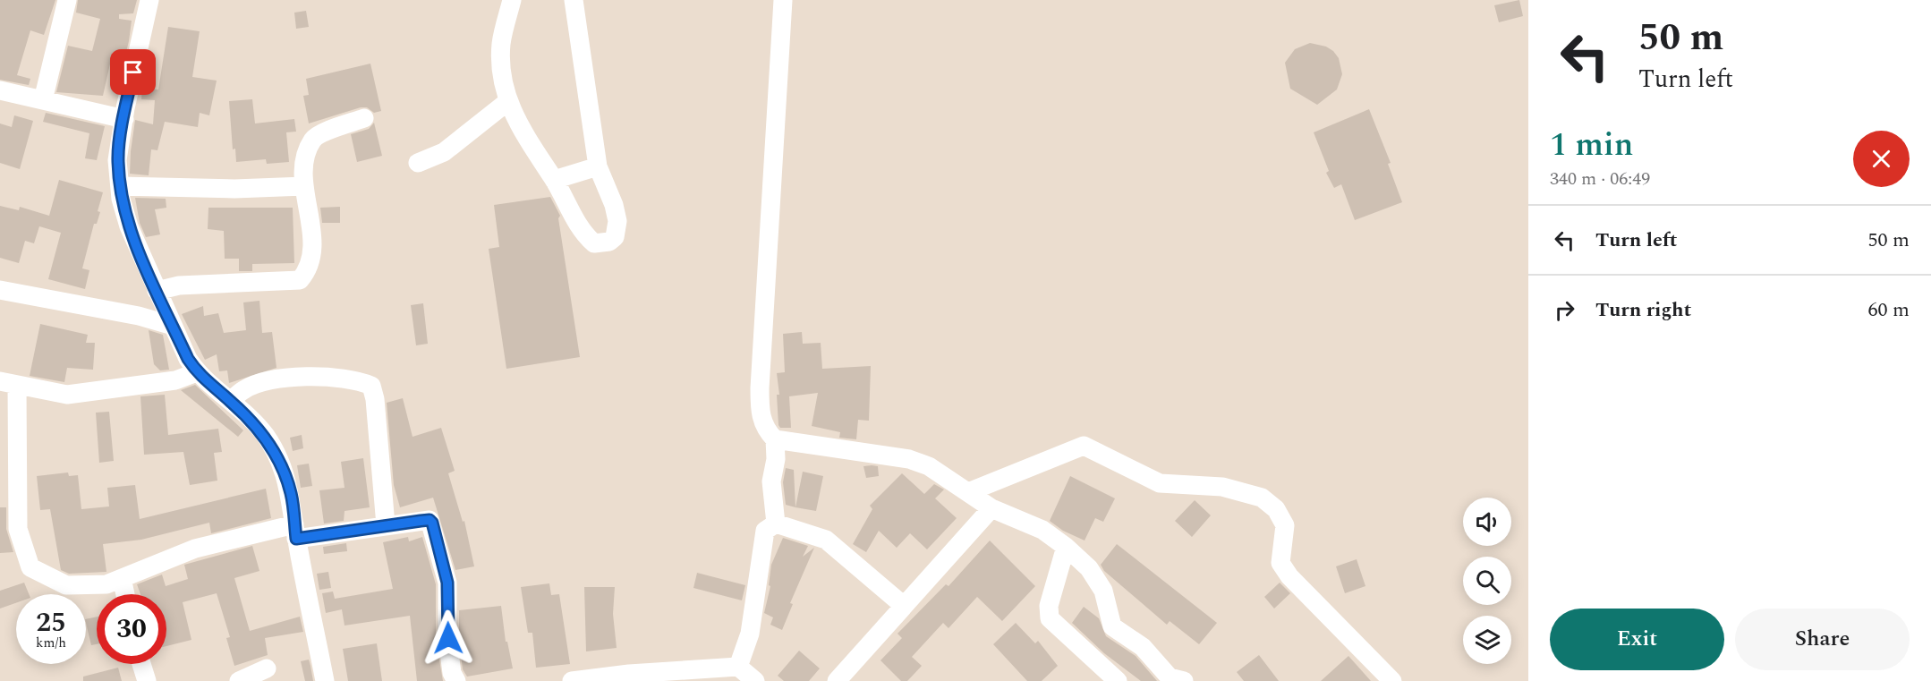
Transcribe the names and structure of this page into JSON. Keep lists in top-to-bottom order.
{
  "page": {
    "turn": ["50 m", "Turn left"],
    "heading": ["1 min", "340 m · 06:49"],
    "list": [
      {
        "name": "Turn left",
        "value": "50 m"
      },
      {
        "name": "Turn right",
        "value": "60 m"
      }
    ],
    "speed": "25 km/h",
    "limit": "30",
    "buttons": ["Exit", "Share"]
  }
}
